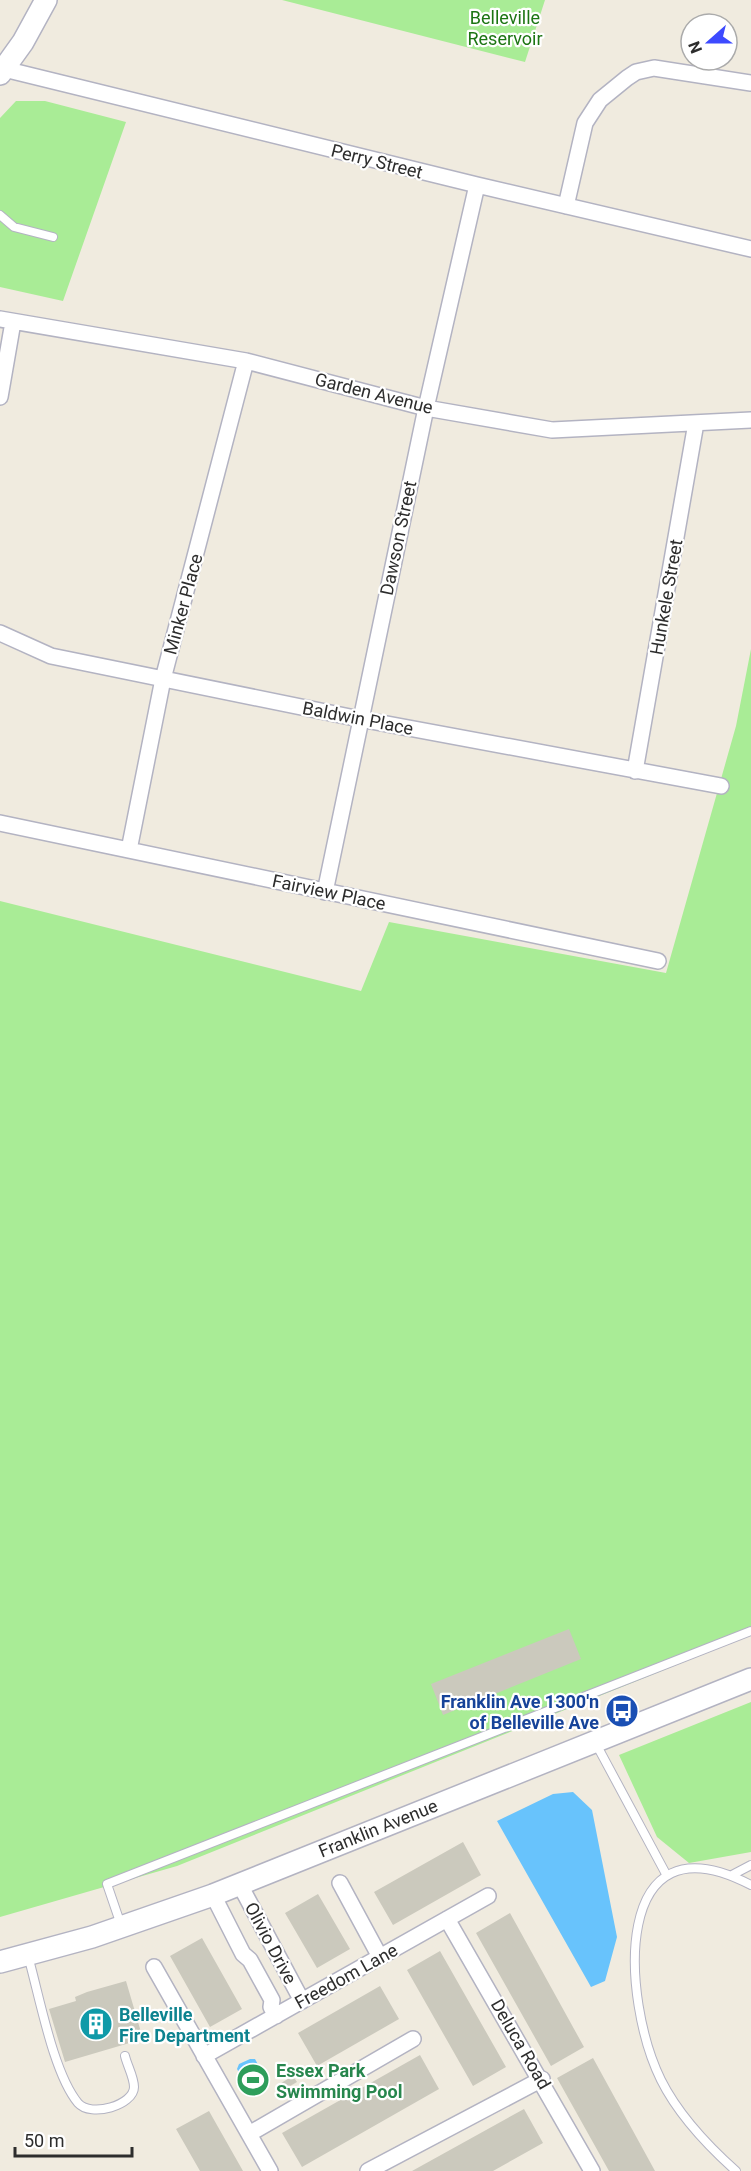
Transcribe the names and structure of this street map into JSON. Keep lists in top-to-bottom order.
{
  "streets": {
    "main road": ["Franklin Avenue"],
    "street": [
      "Perry Street",
      "Garden Avenue",
      "Dawson Street",
      "Hunkele Street",
      "Minker Place",
      "Baldwin Place",
      "Fairview Place",
      "Olivio Drive",
      "Freedom Lane",
      "Deluca Road"
    ]
  },
  "crossings": [
    ["Perry Street", "Dawson Street"],
    ["Garden Avenue", "Dawson Street"],
    ["Garden Avenue", "Hunkele Street"],
    ["Garden Avenue", "Minker Place"],
    ["Dawson Street", "Baldwin Place"],
    ["Dawson Street", "Fairview Place"],
    ["Hunkele Street", "Baldwin Place"],
    ["Minker Place", "Baldwin Place"],
    ["Minker Place", "Fairview Place"],
    ["Franklin Avenue", "Olivio Drive"],
    ["Olivio Drive", "Freedom Lane"],
    ["Freedom Lane", "Deluca Road"]
  ],
  "parks": ["Belleville Reservoir"],
  "places": {
    "bus stop": ["Franklin Ave 1300'n of Belleville Ave"],
    "building": ["Belleville Fire Department"],
    "sports": ["Essex Park Swimming Pool"]
  },
  "scale_bar": "50 m",
  "north": "left"
}
